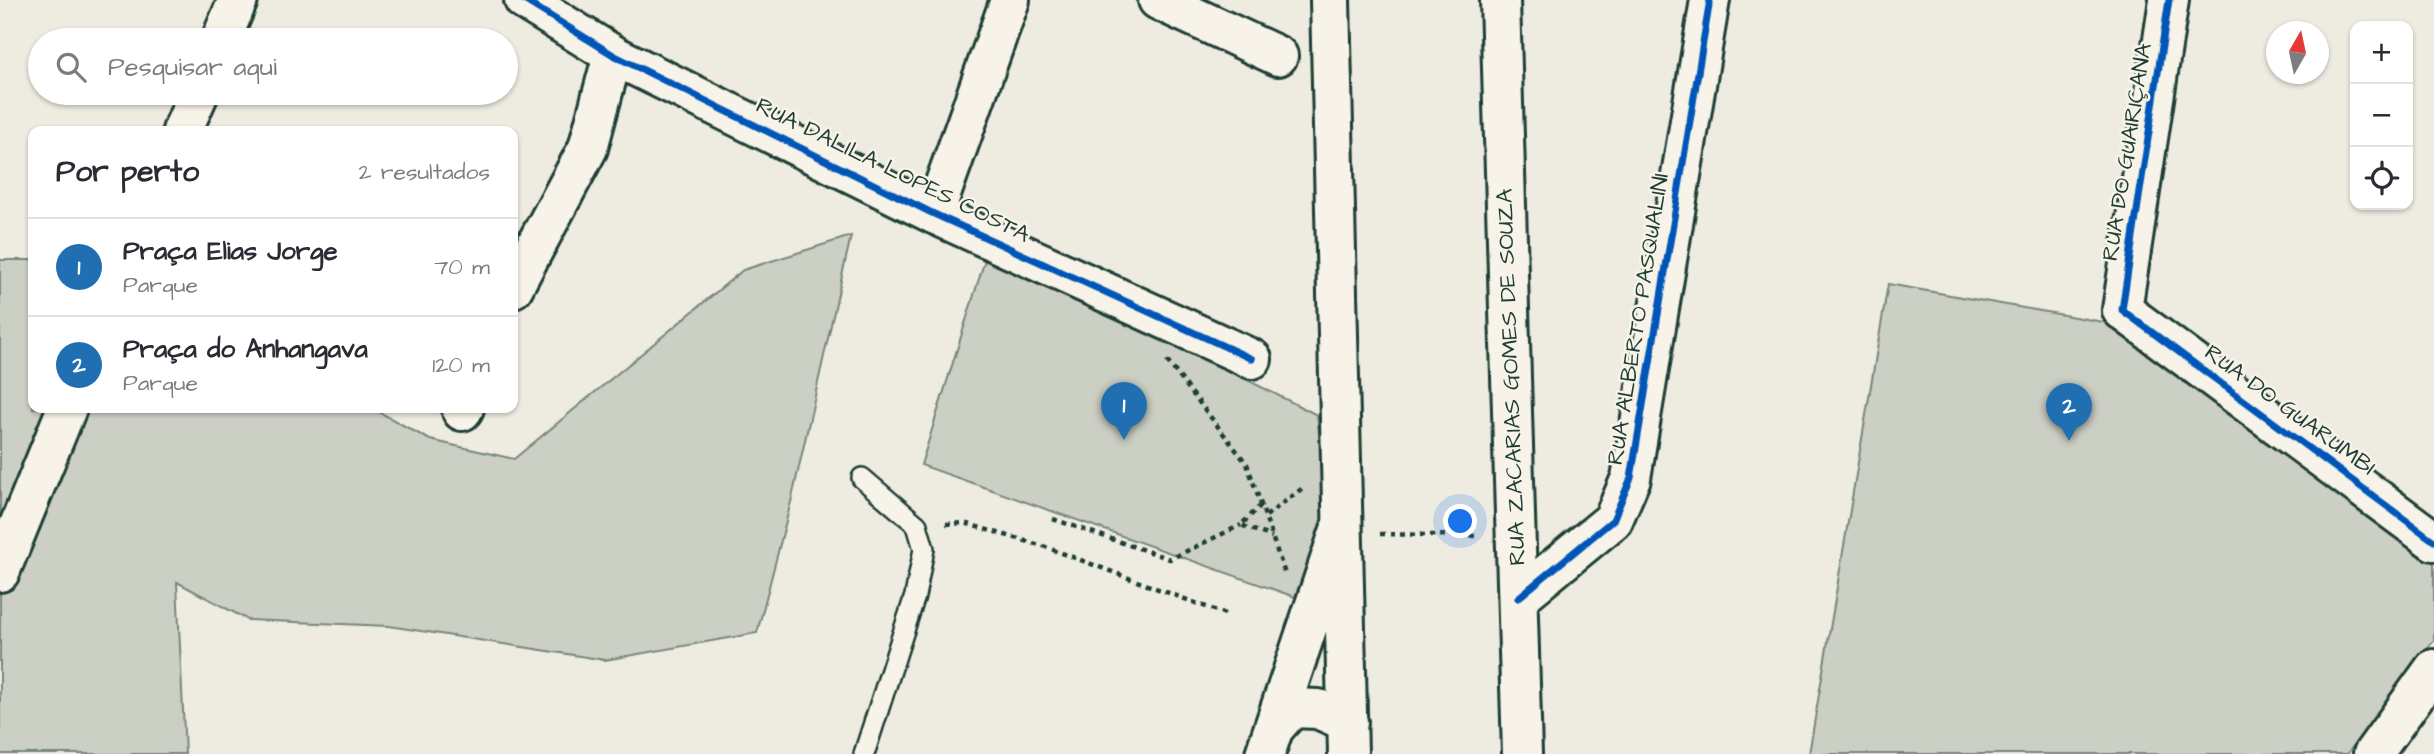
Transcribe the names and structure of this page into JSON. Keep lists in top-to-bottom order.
{
  "streets": {
    "street": [
      "RUA DO GUAIRIÇANA",
      "RUA DALILA LOPES COSTA",
      "RUA ALBERTO PASQUALINI",
      "RUA ZACARIAS GOMES DE SOUZA",
      "RUA DO GUARUMBI"
    ]
  },
  "crossings": [
    ["RUA DO GUAIRIÇANA", "RUA DO GUARUMBI"],
    ["RUA ALBERTO PASQUALINI", "RUA ZACARIAS GOMES DE SOUZA"]
  ],
  "north": "top",
  "page": {
    "map_buttons": ["+", "−"],
    "search": "Pesquisar aqui",
    "heading": ["Por perto", "2 resultados"],
    "list": [
      {
        "mark": "1",
        "name": "Praça Elias Jorge",
        "note": "Parque",
        "value": "70 m"
      },
      {
        "mark": "2",
        "name": "Praça do Anhangava",
        "note": "Parque",
        "value": "120 m"
      }
    ],
    "pins": ["1", "2"]
  }
}
